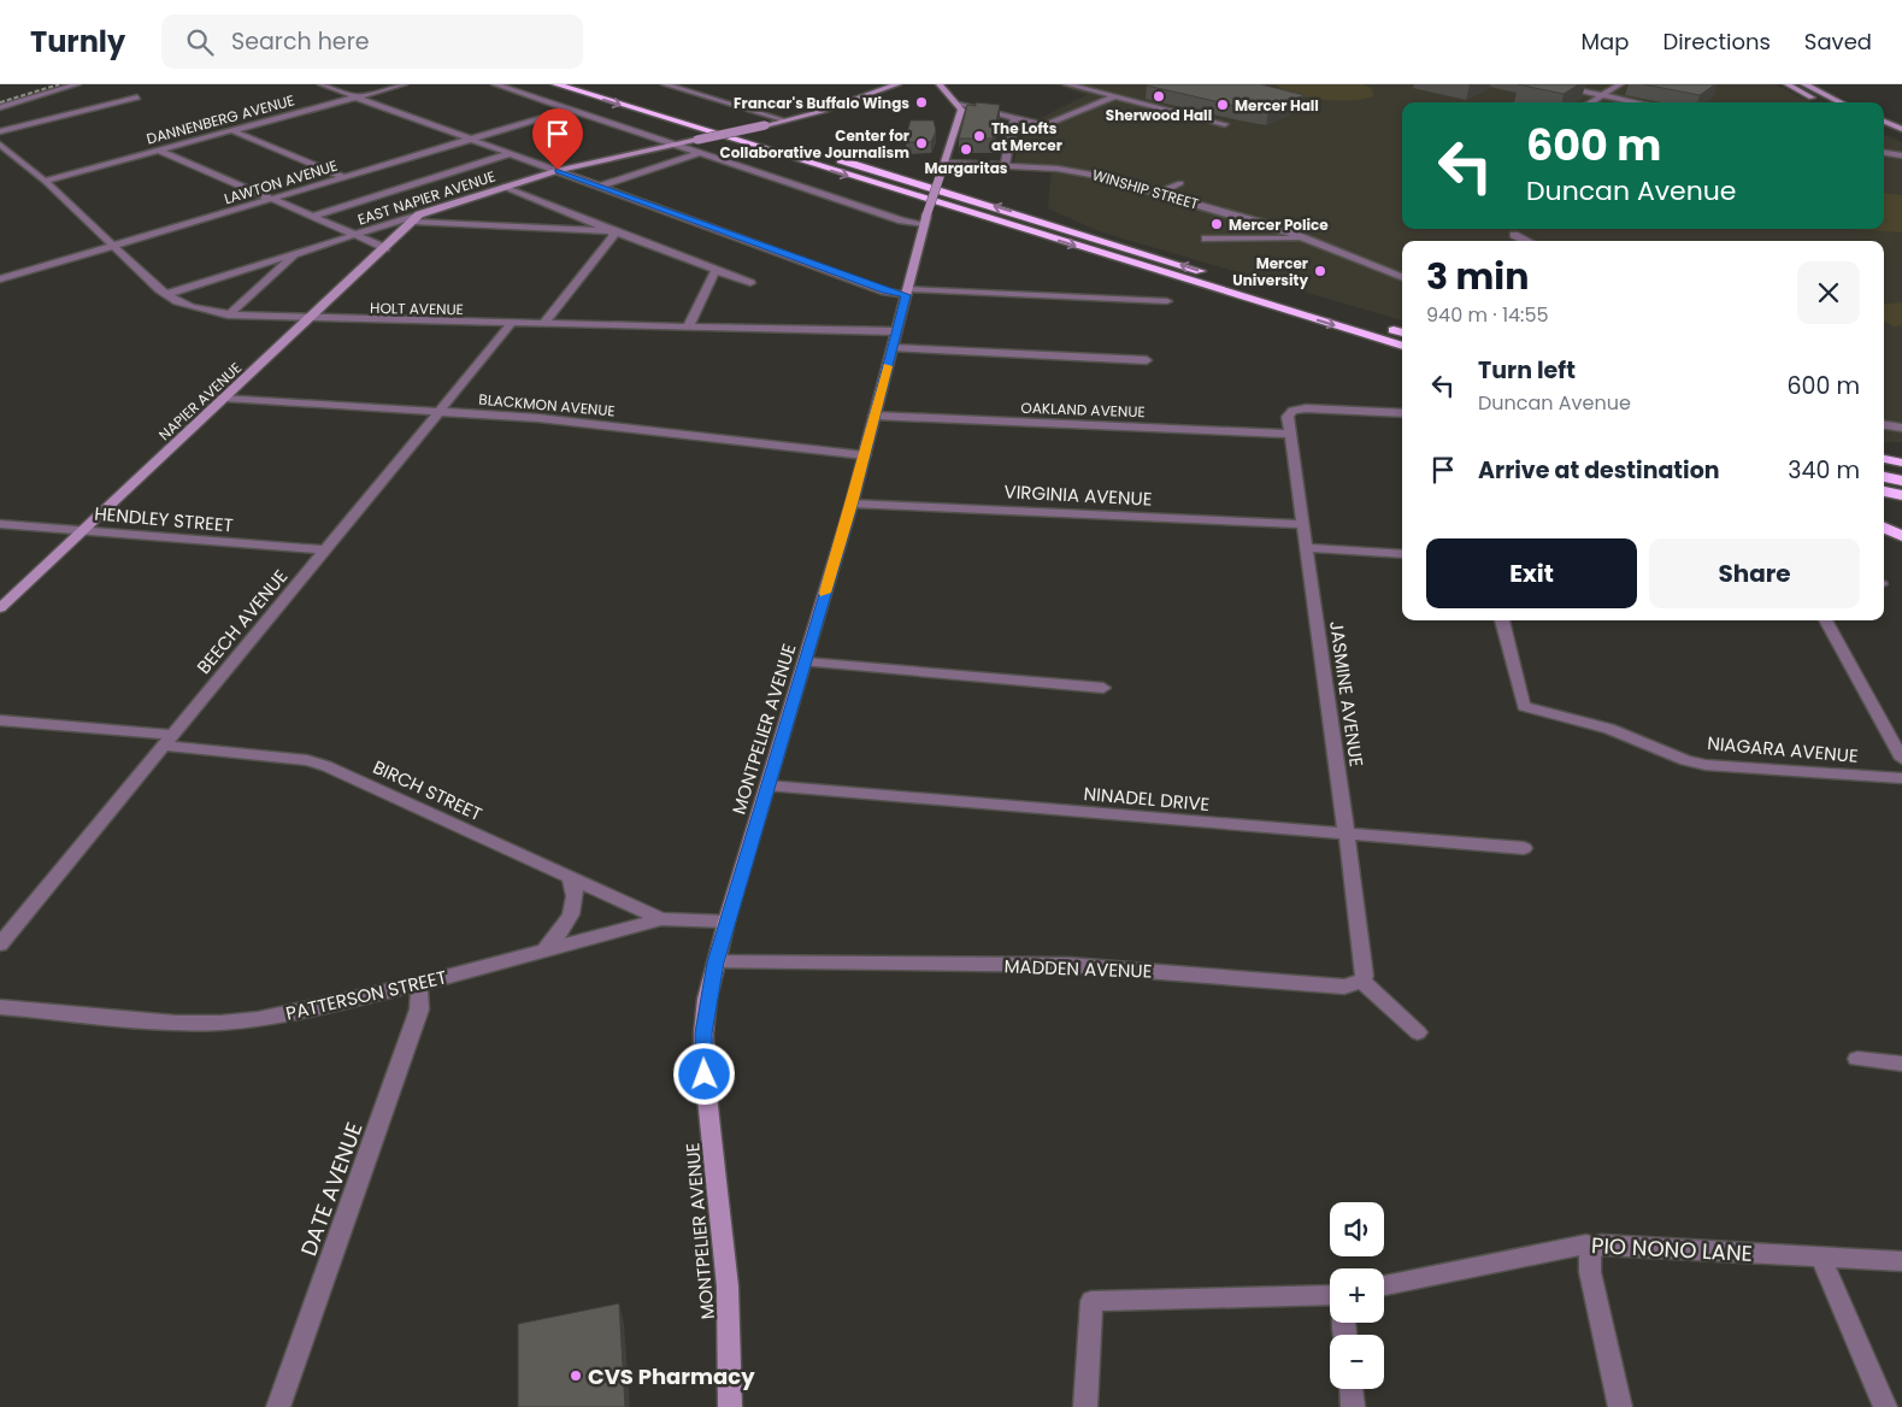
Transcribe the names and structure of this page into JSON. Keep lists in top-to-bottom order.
{
  "streets": {
    "street": [
      "DANNENBERG AVENUE",
      "LAWTON AVENUE",
      "WINSHIP STREET",
      "EAST NAPIER AVENUE",
      "HOLT AVENUE",
      "NAPIER AVENUE",
      "BLACKMON AVENUE",
      "OAKLAND AVENUE",
      "VIRGINIA AVENUE",
      "HENDLEY STREET",
      "BEECH AVENUE",
      "JASMINE AVENUE",
      "MONTPELIER AVENUE",
      "NIAGARA AVENUE",
      "BIRCH STREET",
      "NINADEL DRIVE",
      "MADDEN AVENUE",
      "PATTERSON STREET",
      "DATE AVENUE",
      "PIO NONO LANE"
    ]
  },
  "crossings": [
    ["DANNENBERG AVENUE", "HOLT AVENUE"],
    ["LAWTON AVENUE", "HOLT AVENUE"],
    ["WINSHIP STREET", "MONTPELIER AVENUE"],
    ["EAST NAPIER AVENUE", "HOLT AVENUE"],
    ["EAST NAPIER AVENUE", "NAPIER AVENUE"],
    ["HOLT AVENUE", "NAPIER AVENUE"],
    ["HOLT AVENUE", "BEECH AVENUE"],
    ["HOLT AVENUE", "MONTPELIER AVENUE"],
    ["NAPIER AVENUE", "BLACKMON AVENUE"],
    ["NAPIER AVENUE", "HENDLEY STREET"],
    ["BLACKMON AVENUE", "BEECH AVENUE"],
    ["BLACKMON AVENUE", "MONTPELIER AVENUE"],
    ["OAKLAND AVENUE", "JASMINE AVENUE"],
    ["OAKLAND AVENUE", "MONTPELIER AVENUE"],
    ["VIRGINIA AVENUE", "JASMINE AVENUE"],
    ["VIRGINIA AVENUE", "MONTPELIER AVENUE"],
    ["HENDLEY STREET", "BEECH AVENUE"],
    ["BEECH AVENUE", "BIRCH STREET"],
    ["JASMINE AVENUE", "NINADEL DRIVE"],
    ["JASMINE AVENUE", "MADDEN AVENUE"],
    ["MONTPELIER AVENUE", "NINADEL DRIVE"],
    ["MONTPELIER AVENUE", "MADDEN AVENUE"],
    ["MONTPELIER AVENUE", "PATTERSON STREET"],
    ["BIRCH STREET", "PATTERSON STREET"],
    ["PATTERSON STREET", "DATE AVENUE"]
  ],
  "places": [
    "Sherwood Hall",
    "Francar's Buffalo Wings",
    "Mercer Hall",
    "The Lofts at Mercer",
    "Center for Collaborative Journalism",
    "Margaritas",
    "Mercer Police",
    "Mercer University",
    "CVS Pharmacy"
  ],
  "page": {
    "header": "Turnly",
    "search": "Search here",
    "nav": ["Map", "Directions", "Saved"],
    "turn": ["600 m", "Duncan Avenue"],
    "heading": ["3 min", "940 m · 14:55"],
    "list": [
      {
        "name": "Turn left",
        "note": "Duncan Avenue",
        "value": "600 m"
      },
      {
        "name": "Arrive at destination",
        "value": "340 m"
      }
    ],
    "buttons": ["Exit", "Share"],
    "map_buttons": ["+", "−"]
  }
}
